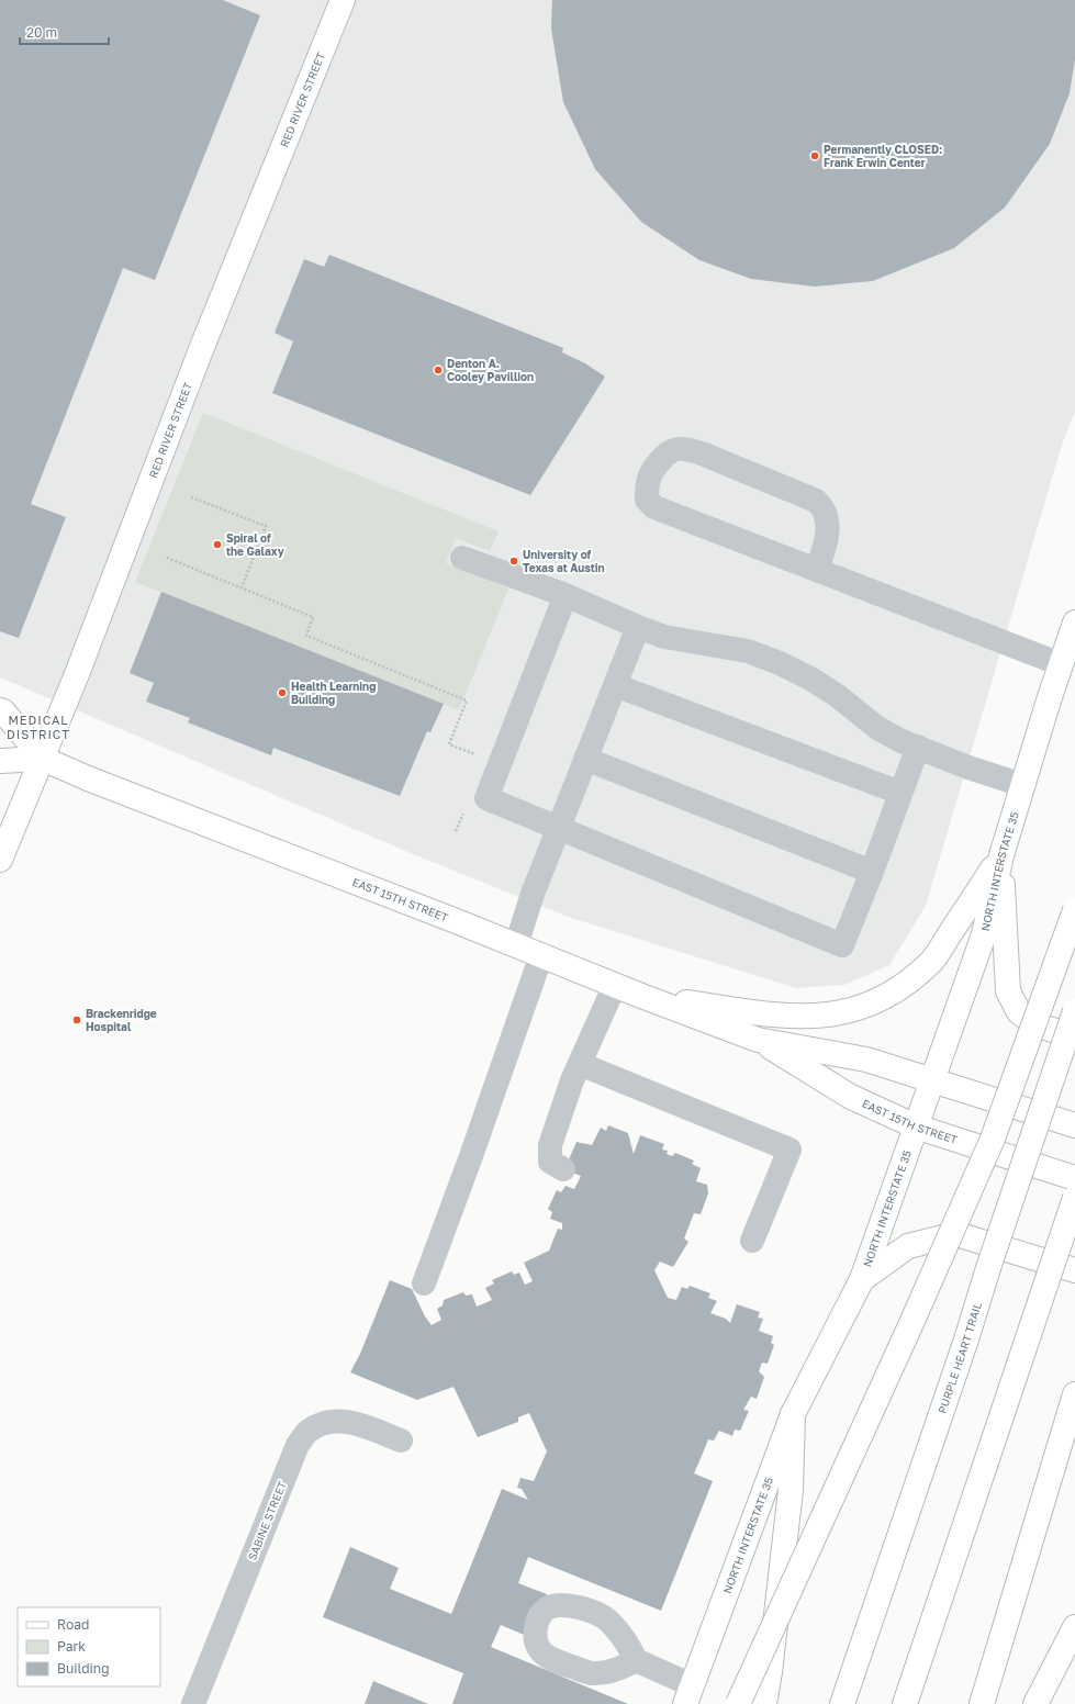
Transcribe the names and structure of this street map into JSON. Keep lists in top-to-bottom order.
{
  "streets": {
    "main road": [
      "RED RIVER STREET",
      "NORTH INTERSTATE 35",
      "EAST 15TH STREET",
      "PURPLE HEART TRAIL"
    ],
    "street": ["SABINE STREET"]
  },
  "crossings": [
    ["RED RIVER STREET", "EAST 15TH STREET"],
    ["NORTH INTERSTATE 35", "EAST 15TH STREET"]
  ],
  "districts": ["MEDICAL DISTRICT"],
  "places": [
    "Permanently CLOSED: Frank Erwin Center",
    "Denton A. Cooley Pavillion",
    "Spiral of the Galaxy",
    "University of Texas at Austin",
    "Health Learning Building",
    "Brackenridge Hospital"
  ],
  "legend": ["Road", "Park", "Building"],
  "scale_bar": "20 m"
}
